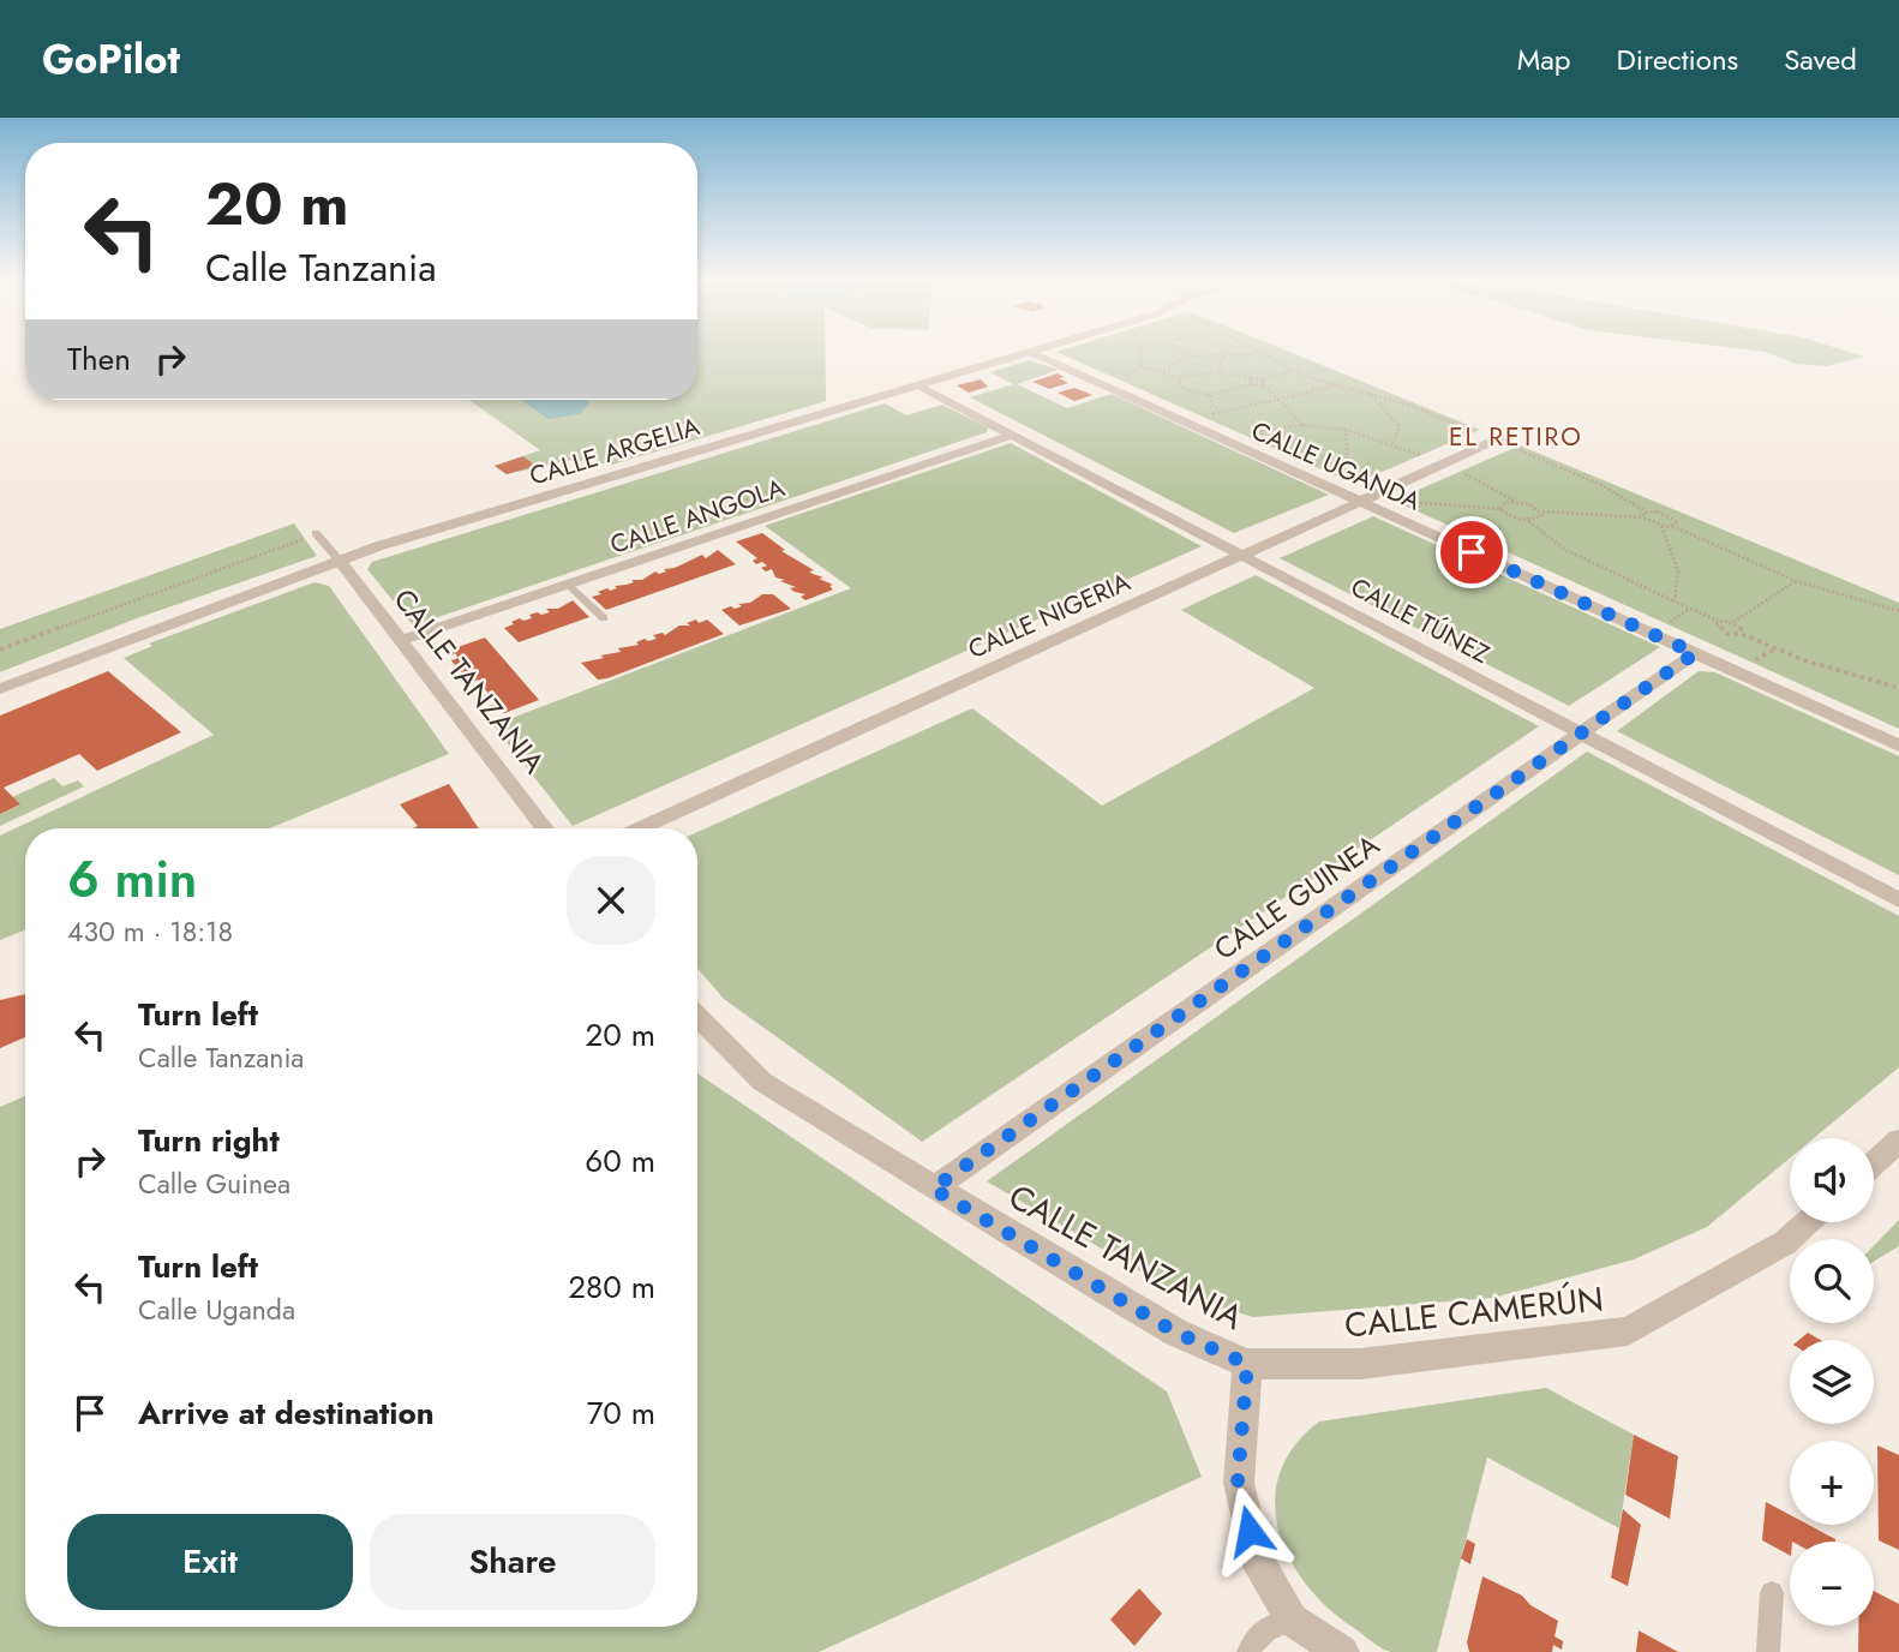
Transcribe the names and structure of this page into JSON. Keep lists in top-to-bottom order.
{
  "streets": {
    "street": [
      "CALLE ARGELIA",
      "CALLE UGANDA",
      "CALLE ANGOLA",
      "CALLE NIGERIA",
      "CALLE TÚNEZ",
      "CALLE TANZANIA",
      "CALLE GUINEA",
      "CALLE CAMERÚN"
    ]
  },
  "crossings": [
    ["CALLE ARGELIA", "CALLE UGANDA"],
    ["CALLE ARGELIA", "CALLE TÚNEZ"],
    ["CALLE ARGELIA", "CALLE TANZANIA"],
    ["CALLE UGANDA", "CALLE NIGERIA"],
    ["CALLE UGANDA", "CALLE GUINEA"],
    ["CALLE ANGOLA", "CALLE TÚNEZ"],
    ["CALLE ANGOLA", "CALLE TANZANIA"],
    ["CALLE NIGERIA", "CALLE TÚNEZ"],
    ["CALLE TÚNEZ", "CALLE GUINEA"],
    ["CALLE TANZANIA", "CALLE GUINEA"],
    ["CALLE TANZANIA", "CALLE CAMERÚN"]
  ],
  "districts": ["EL RETIRO"],
  "page": {
    "header": "GoPilot",
    "nav": ["Map", "Directions", "Saved"],
    "turn": ["20 m", "Calle Tanzania"],
    "then": "Then",
    "heading": ["6 min", "430 m · 18:18"],
    "list": [
      {
        "name": "Turn left",
        "note": "Calle Tanzania",
        "value": "20 m"
      },
      {
        "name": "Turn right",
        "note": "Calle Guinea",
        "value": "60 m"
      },
      {
        "name": "Turn left",
        "note": "Calle Uganda",
        "value": "280 m"
      },
      {
        "name": "Arrive at destination",
        "value": "70 m"
      }
    ],
    "map_buttons": ["+", "−"],
    "buttons": ["Exit", "Share"]
  }
}
